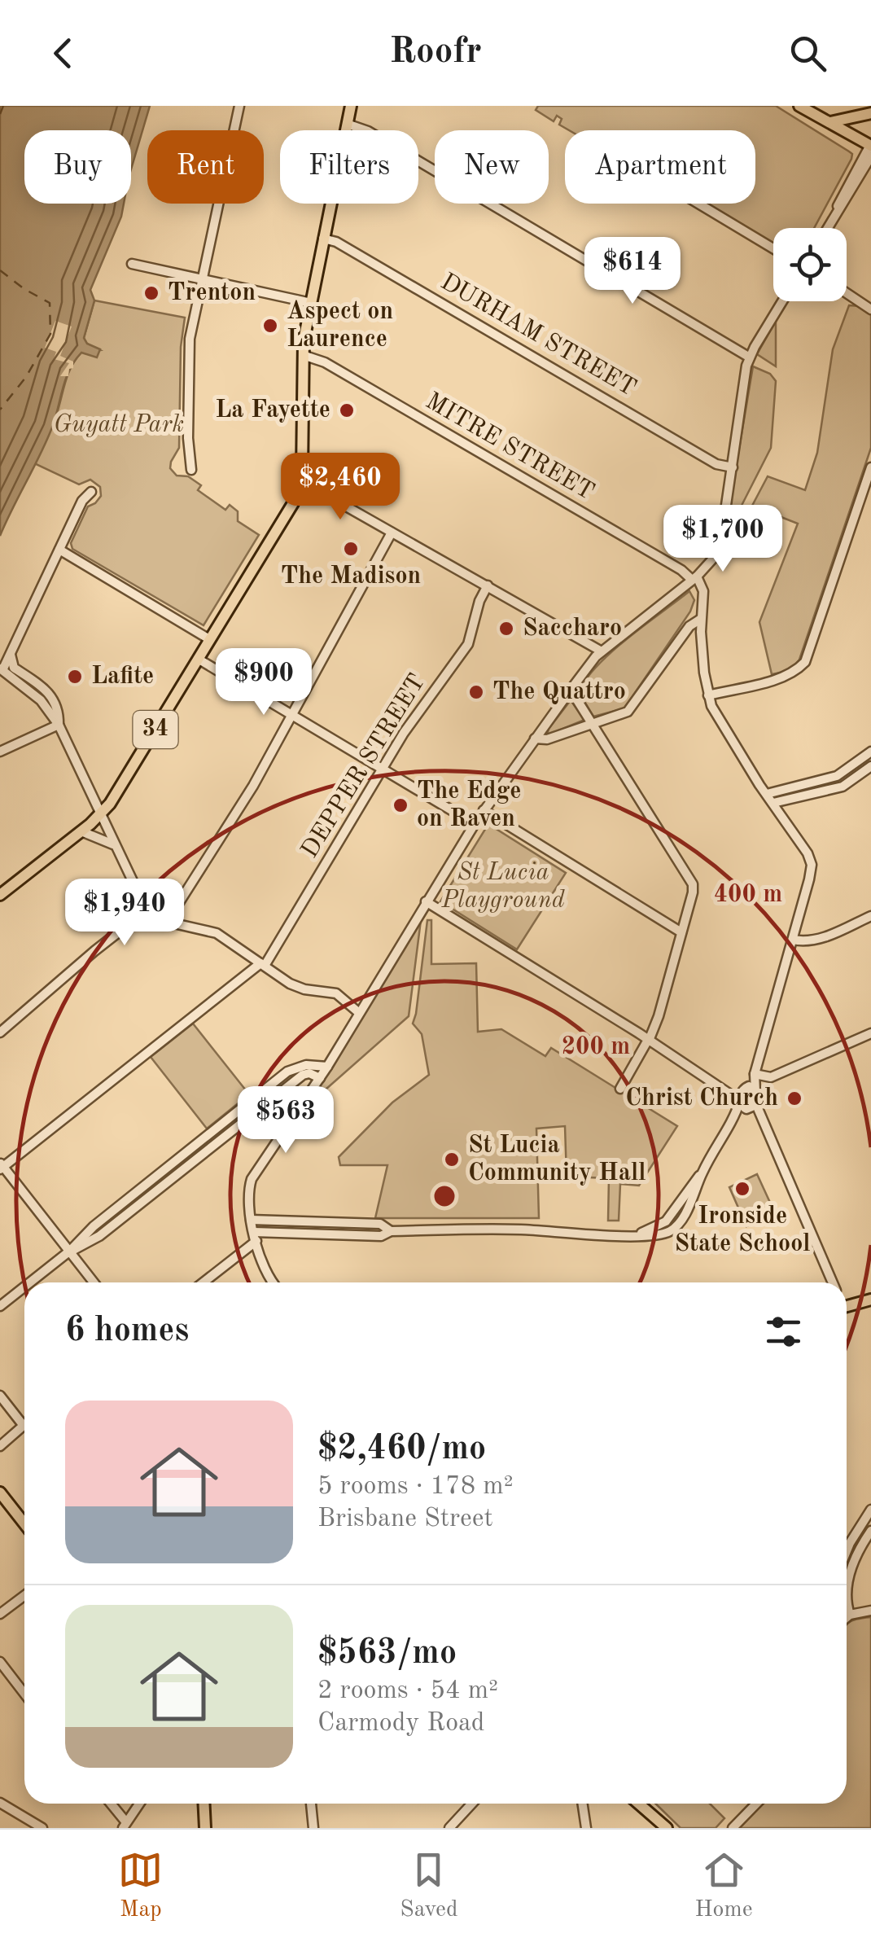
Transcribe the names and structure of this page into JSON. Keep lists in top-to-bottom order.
{
  "streets": {
    "main road": ["34"],
    "street": ["DURHAM STREET", "MITRE STREET", "DEPPER STREET"]
  },
  "crossings": [
    ["DURHAM STREET", "34"],
    ["MITRE STREET", "34"]
  ],
  "parks": ["Guyatt Park", "St Lucia Playground"],
  "places": [
    "Trenton",
    "Aspect on Laurence",
    "La Fayette",
    "The Madison",
    "Saccharo",
    "Lafite",
    "The Quattro",
    "The Edge on Raven",
    "Christ Church",
    "St Lucia Community Hall",
    "Ironside State School"
  ],
  "page": {
    "header": "Roofr",
    "chip": [
      "Buy",
      "Rent",
      "Filters",
      "New",
      "Apartment"
    ],
    "price": [
      "$614",
      "$2,460",
      "$1,700",
      "$900",
      "$1,940",
      "$563"
    ],
    "heading": "6 homes",
    "list": [
      {
        "name": "$2,460/mo",
        "note": "5 rooms · 178 m² · Brisbane Street"
      },
      {
        "name": "$563/mo",
        "note": "2 rooms · 54 m² · Carmody Road"
      }
    ],
    "tabs": ["Map", "Saved", "Home"]
  },
  "rings": ["400 m", "200 m"]
}
